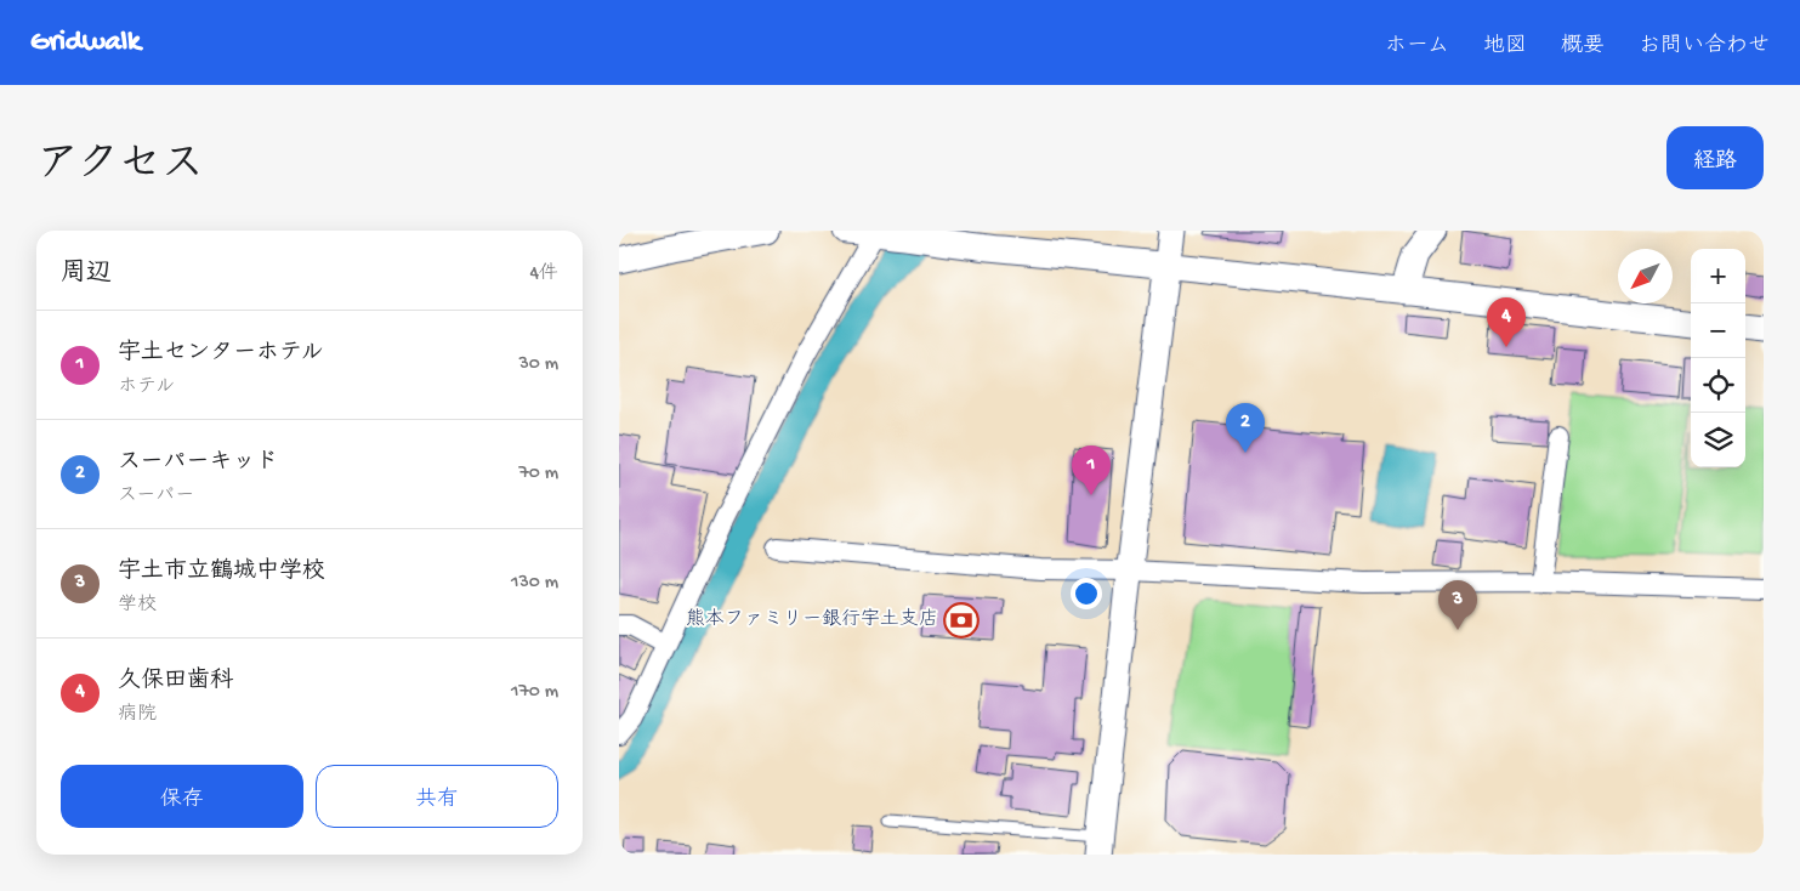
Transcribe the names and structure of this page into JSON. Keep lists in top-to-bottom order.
{
  "places": {
    "bank": ["熊本ファミリー銀行宇土支店"]
  },
  "north": "bottom left",
  "page": {
    "header": "Gridwalk",
    "nav": [
      "ホーム",
      "地図",
      "概要",
      "お問い合わせ"
    ],
    "title": "アクセス",
    "buttons": [
      "経路",
      ["保存", "共有"]
    ],
    "heading": ["周辺", "4件"],
    "map_buttons": ["+", "−"],
    "pins": [
      "4",
      "2",
      "1",
      "3"
    ],
    "list": [
      {
        "mark": "1",
        "name": "宇土センターホテル",
        "note": "ホテル",
        "value": "30 m"
      },
      {
        "mark": "2",
        "name": "スーパーキッド",
        "note": "スーパー",
        "value": "70 m"
      },
      {
        "mark": "3",
        "name": "宇土市立鶴城中学校",
        "note": "学校",
        "value": "130 m"
      },
      {
        "mark": "4",
        "name": "久保田歯科",
        "note": "病院",
        "value": "170 m"
      }
    ]
  }
}
